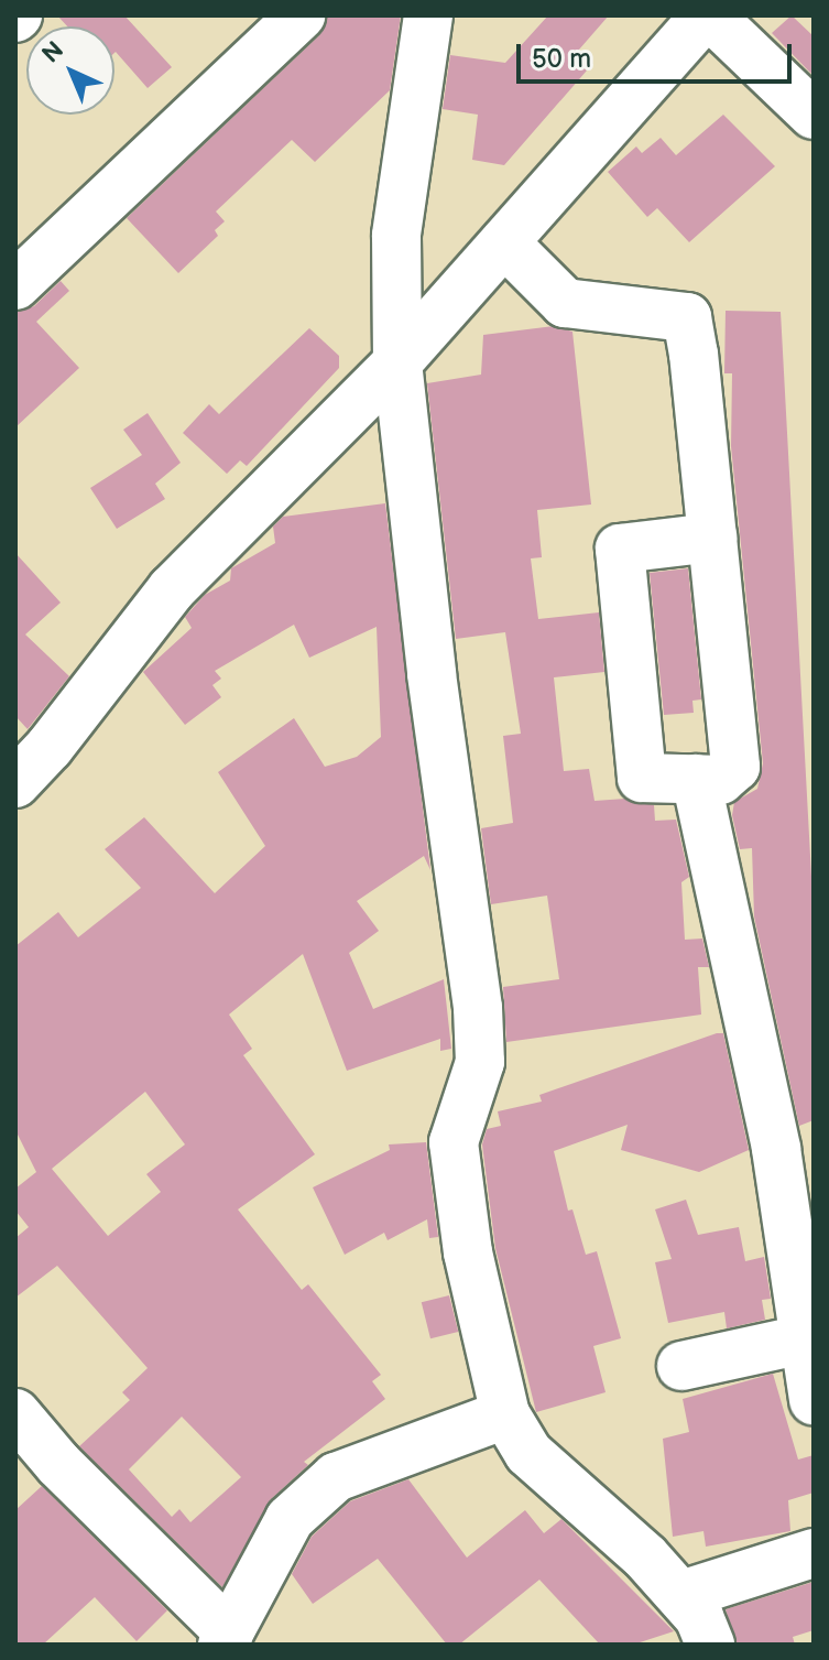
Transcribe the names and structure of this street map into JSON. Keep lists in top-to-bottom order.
{
  "scale_bar": "50 m",
  "north": "top left"
}
